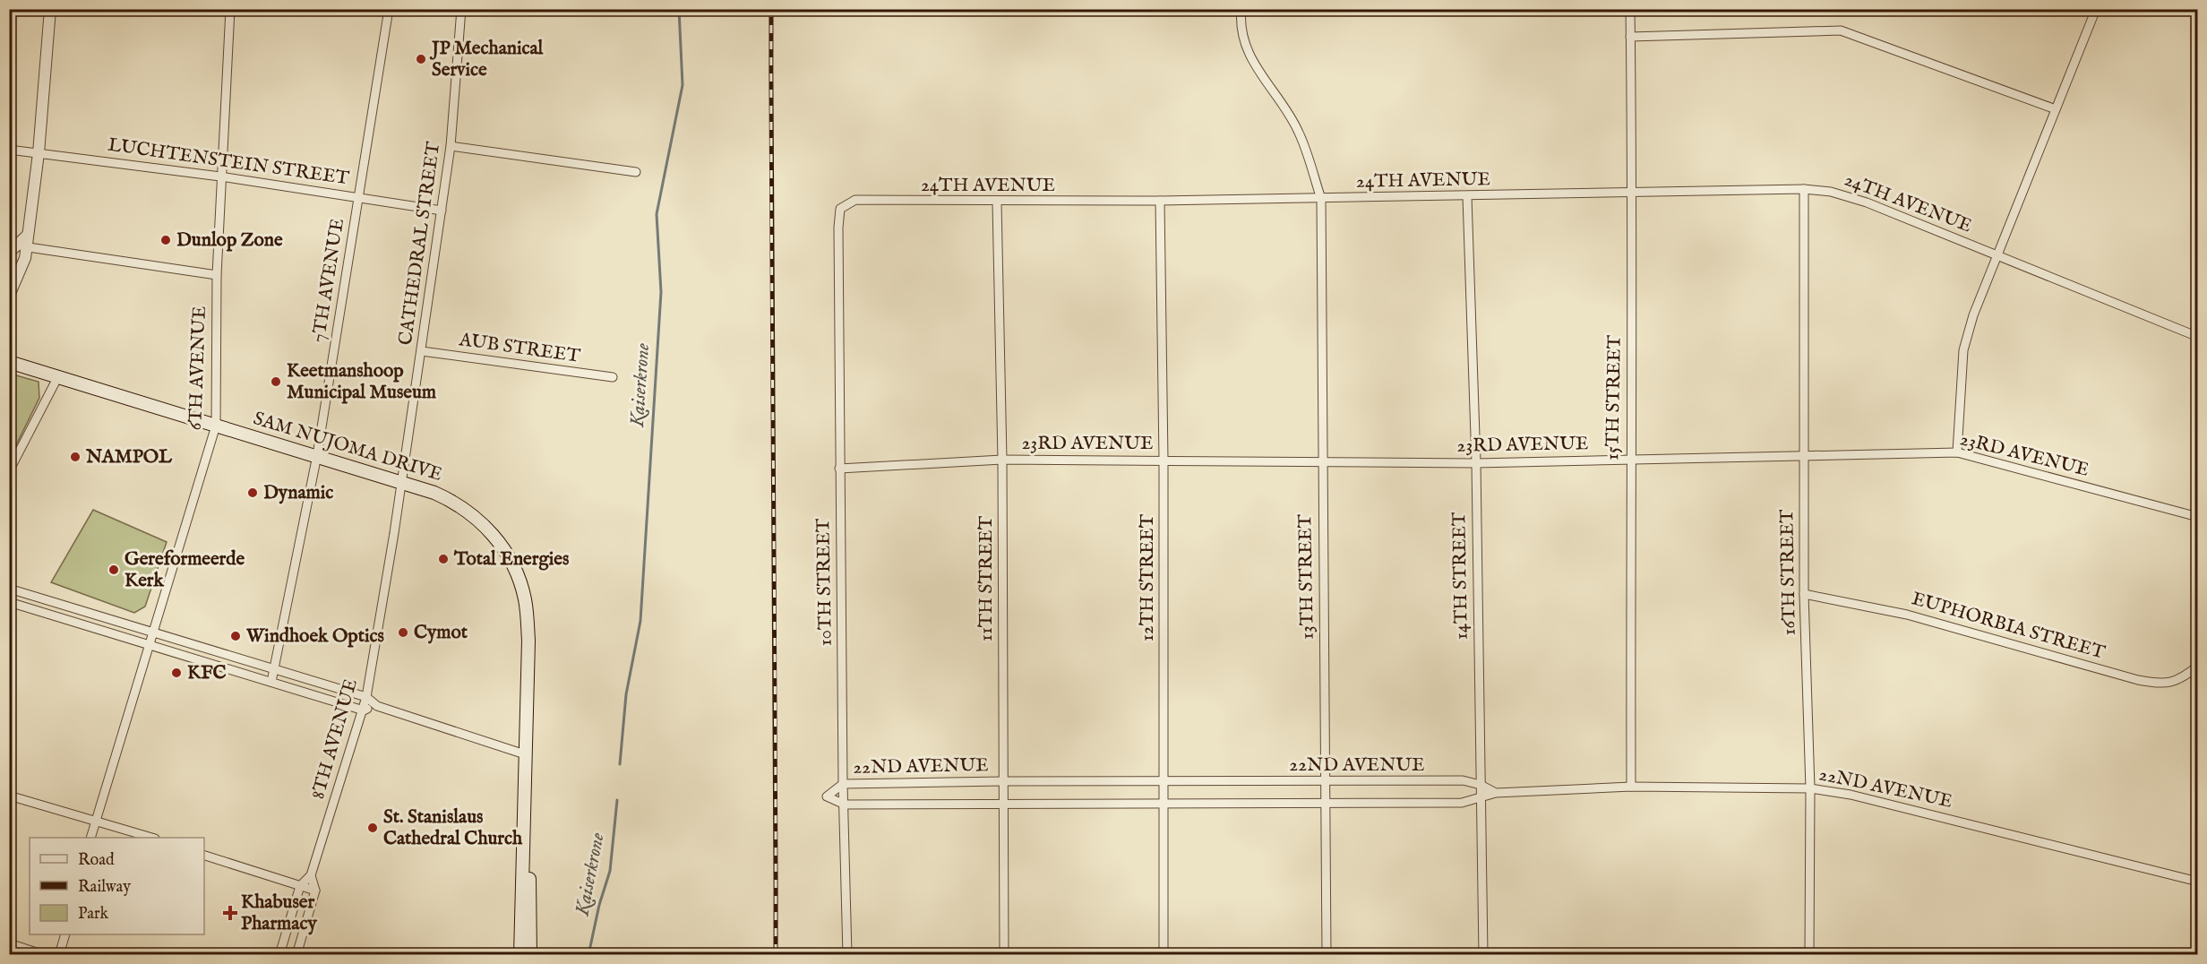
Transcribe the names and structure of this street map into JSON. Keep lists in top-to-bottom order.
{
  "streets": {
    "main road": ["SAM NUJOMA DRIVE"],
    "street": [
      "LUCHTENSTEIN STREET",
      "24TH AVENUE",
      "CATHEDRAL STREET",
      "7TH AVENUE",
      "AUB STREET",
      "6TH AVENUE",
      "15TH STREET",
      "23RD AVENUE",
      "16TH STREET",
      "14TH STREET",
      "13TH STREET",
      "12TH STREET",
      "11TH STREET",
      "10TH STREET",
      "EUPHORBIA STREET",
      "8TH AVENUE",
      "22ND AVENUE"
    ]
  },
  "crossings": [
    ["LUCHTENSTEIN STREET", "CATHEDRAL STREET"],
    ["LUCHTENSTEIN STREET", "7TH AVENUE"],
    ["LUCHTENSTEIN STREET", "6TH AVENUE"],
    ["24TH AVENUE", "15TH STREET"],
    ["24TH AVENUE", "16TH STREET"],
    ["24TH AVENUE", "14TH STREET"],
    ["24TH AVENUE", "13TH STREET"],
    ["24TH AVENUE", "12TH STREET"],
    ["24TH AVENUE", "11TH STREET"],
    ["24TH AVENUE", "10TH STREET"],
    ["CATHEDRAL STREET", "AUB STREET"],
    ["CATHEDRAL STREET", "SAM NUJOMA DRIVE"],
    ["CATHEDRAL STREET", "8TH AVENUE"],
    ["7TH AVENUE", "SAM NUJOMA DRIVE"],
    ["6TH AVENUE", "SAM NUJOMA DRIVE"],
    ["15TH STREET", "23RD AVENUE"],
    ["15TH STREET", "22ND AVENUE"],
    ["23RD AVENUE", "16TH STREET"],
    ["23RD AVENUE", "14TH STREET"],
    ["23RD AVENUE", "13TH STREET"],
    ["23RD AVENUE", "12TH STREET"],
    ["23RD AVENUE", "11TH STREET"],
    ["23RD AVENUE", "10TH STREET"],
    ["SAM NUJOMA DRIVE", "8TH AVENUE"],
    ["16TH STREET", "EUPHORBIA STREET"],
    ["16TH STREET", "22ND AVENUE"],
    ["14TH STREET", "22ND AVENUE"],
    ["13TH STREET", "22ND AVENUE"],
    ["12TH STREET", "22ND AVENUE"],
    ["11TH STREET", "22ND AVENUE"],
    ["10TH STREET", "22ND AVENUE"]
  ],
  "water": ["Kaiserkrone"],
  "places": {
    "other": [
      "JP Mechanical Service",
      "Dunlop Zone",
      "Keetmanshoop Municipal Museum",
      "NAMPOL",
      "Dynamic",
      "Total Energies",
      "Gereformeerde Kerk",
      "Cymot",
      "Windhoek Optics",
      "KFC",
      "St. Stanislaus Cathedral Church"
    ],
    "health": ["Khabuser Pharmacy"]
  },
  "legend": ["Road", "Railway", "Park"]
}
